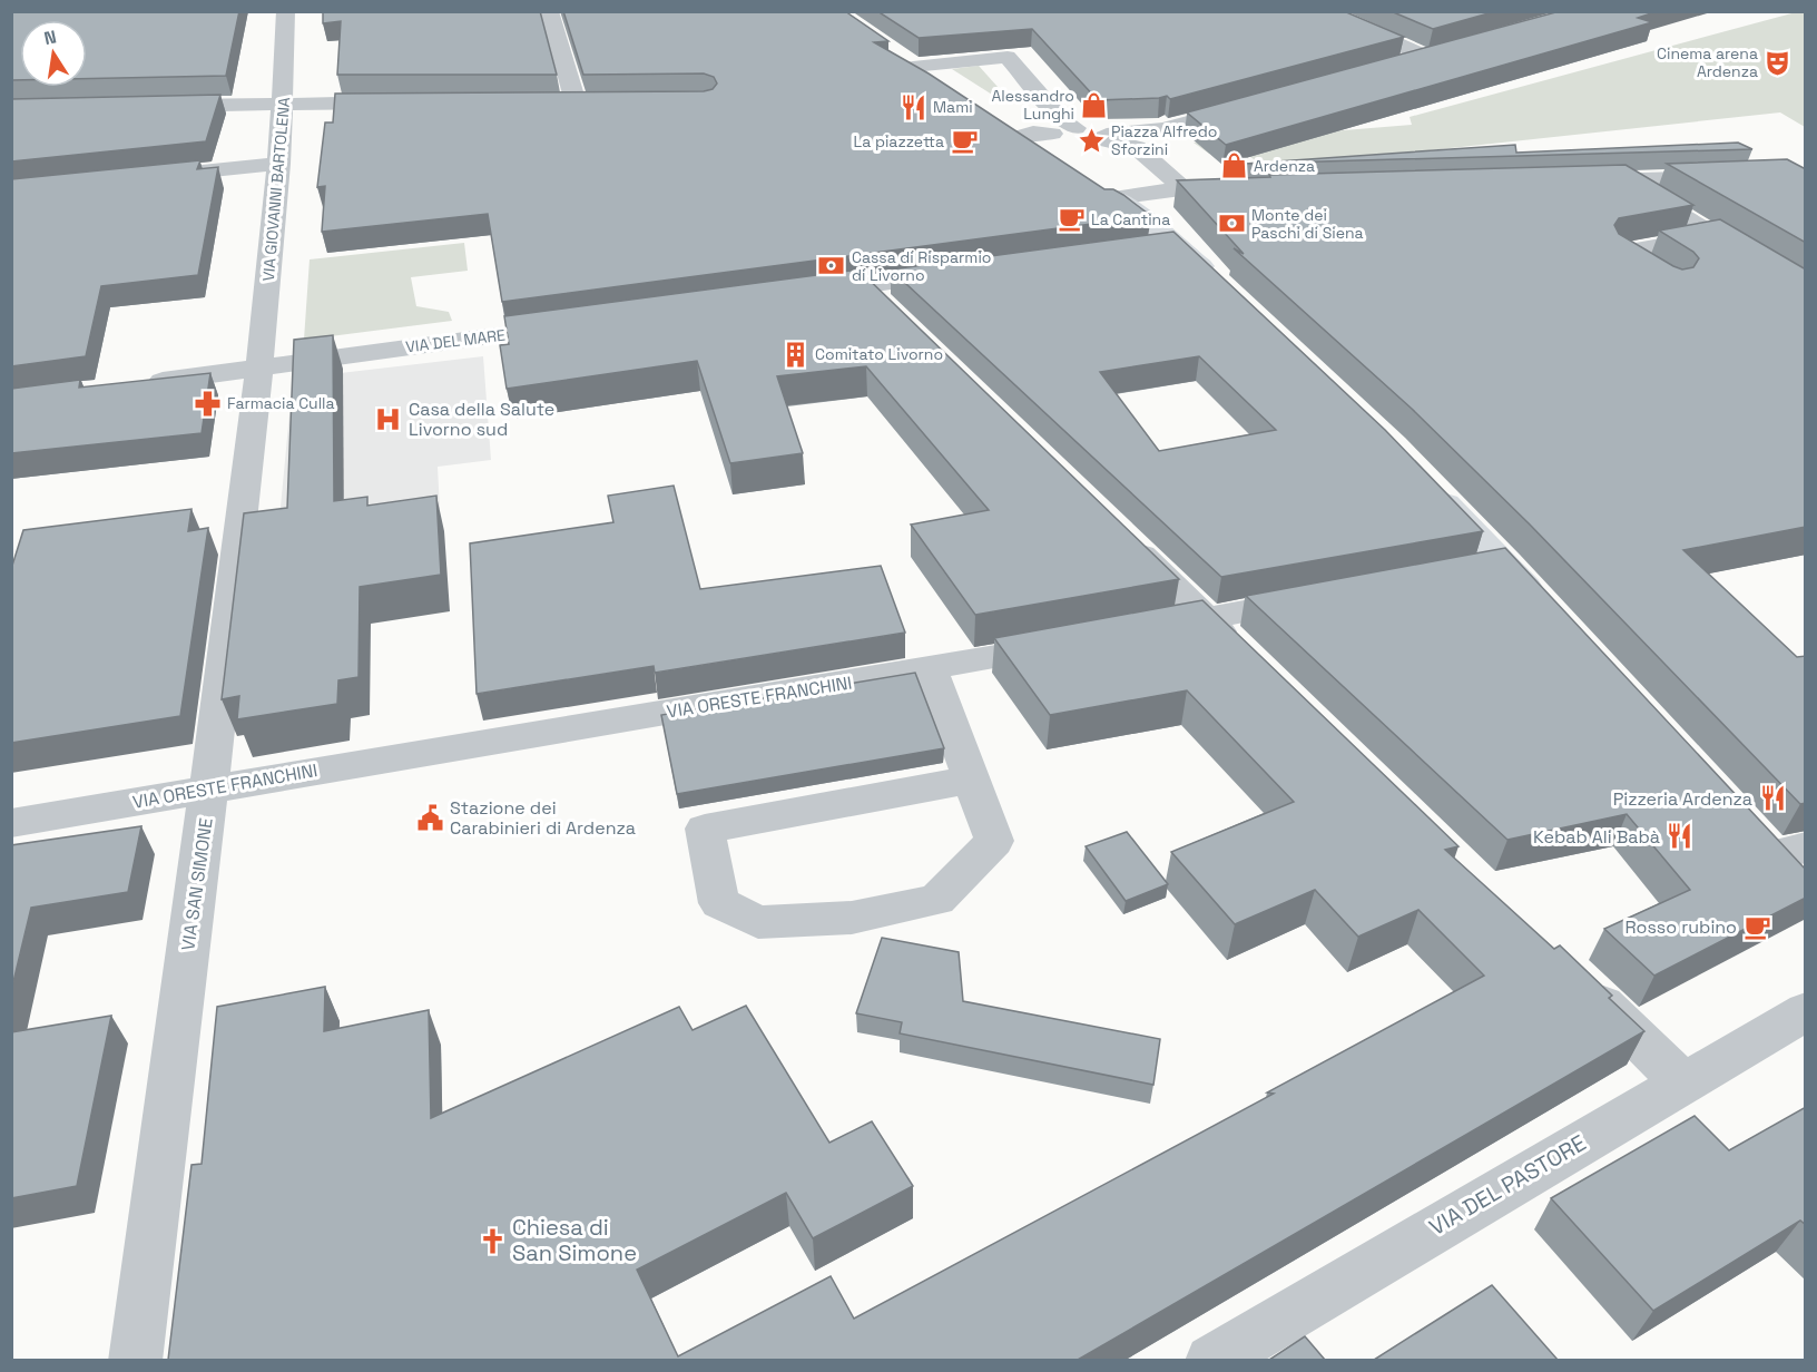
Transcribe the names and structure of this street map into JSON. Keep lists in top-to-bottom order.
{
  "streets": {
    "street": [
      "VIA GIOVANNI BARTOLENA",
      "VIA DEL MARE",
      "VIA ORESTE FRANCHINI",
      "VIA SAN SIMONE",
      "VIA DEL PASTORE"
    ]
  },
  "crossings": [
    ["VIA GIOVANNI BARTOLENA", "VIA DEL MARE"],
    ["VIA GIOVANNI BARTOLENA", "VIA SAN SIMONE"],
    ["VIA DEL MARE", "VIA SAN SIMONE"],
    ["VIA ORESTE FRANCHINI", "VIA SAN SIMONE"]
  ],
  "places": {
    "theatre": ["Cinema arena Ardenza"],
    "shop": ["Alessandro Lunghi", "Ardenza"],
    "restaurant": ["Mami", "Pizzeria Ardenza", "Kebab Ali Babà"],
    "place": ["Piazza Alfredo Sforzini"],
    "cafe": ["La piazzetta", "La Cantina", "Rosso rubino"],
    "bank": ["Monte dei Paschi di Siena", "Cassa di Risparmio di Livorno"],
    "building": ["Comitato Livorno"],
    "pharmacy": ["Farmacia Culla"],
    "hospital": ["Casa della Salute Livorno sud"],
    "public building": ["Stazione dei Carabinieri di Ardenza"],
    "church": ["Chiesa di San Simone"]
  },
  "north": "top"
}
